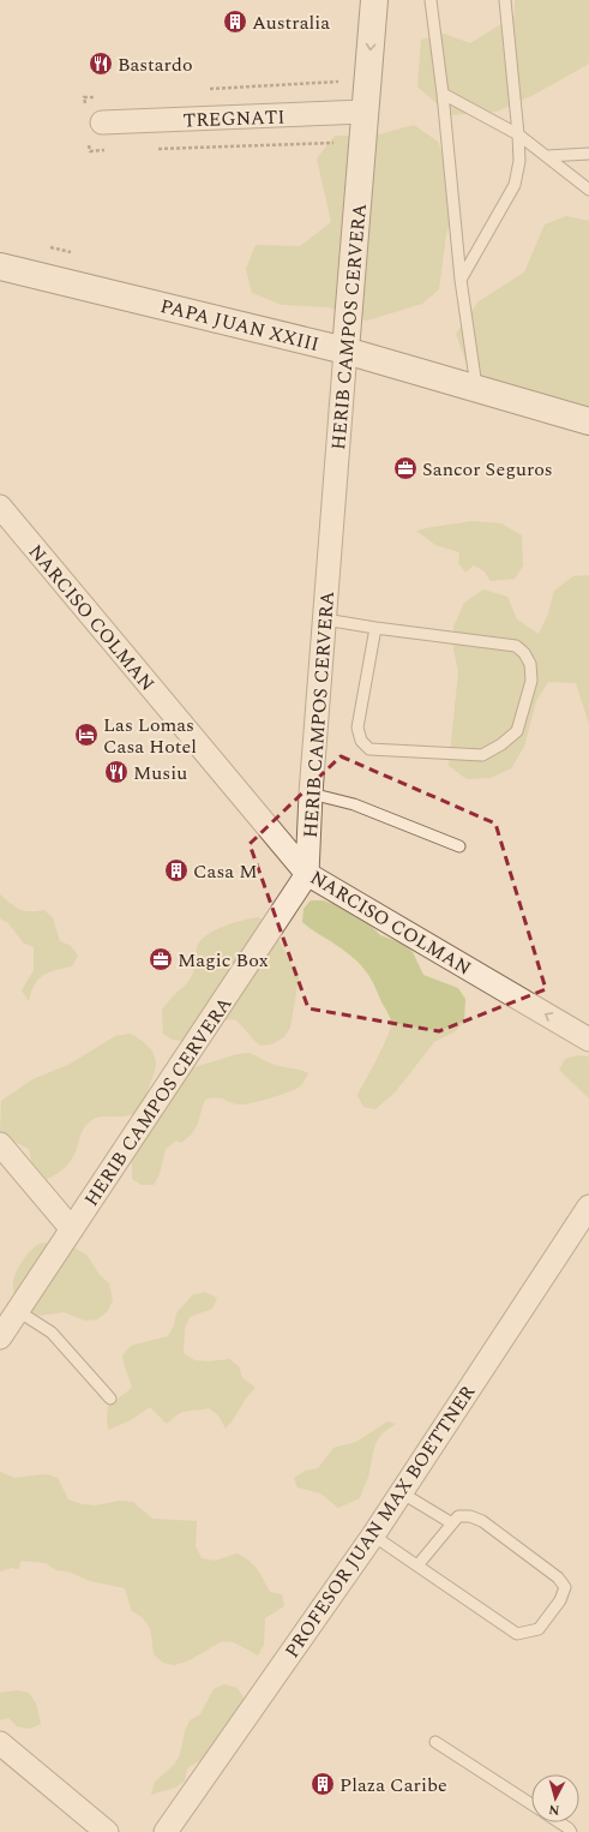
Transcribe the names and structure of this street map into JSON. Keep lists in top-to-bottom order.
{
  "streets": {
    "street": [
      "TREGNATI",
      "PAPA JUAN XXIII",
      "HERIB CAMPOS CERVERA",
      "NARCISO COLMAN",
      "PROFESOR JUAN MAX BOETTNER"
    ]
  },
  "crossings": [
    ["TREGNATI", "HERIB CAMPOS CERVERA"],
    ["PAPA JUAN XXIII", "HERIB CAMPOS CERVERA"],
    ["HERIB CAMPOS CERVERA", "NARCISO COLMAN"]
  ],
  "one_way": ["NARCISO COLMAN"],
  "places": {
    "building": ["Australia", "Casa M", "Plaza Caribe"],
    "restaurant": ["Bastardo", "Musiu"],
    "office": ["Sancor Seguros", "Magic Box"],
    "hotel": ["Las Lomas Casa Hotel"]
  },
  "north": "bottom"
}
